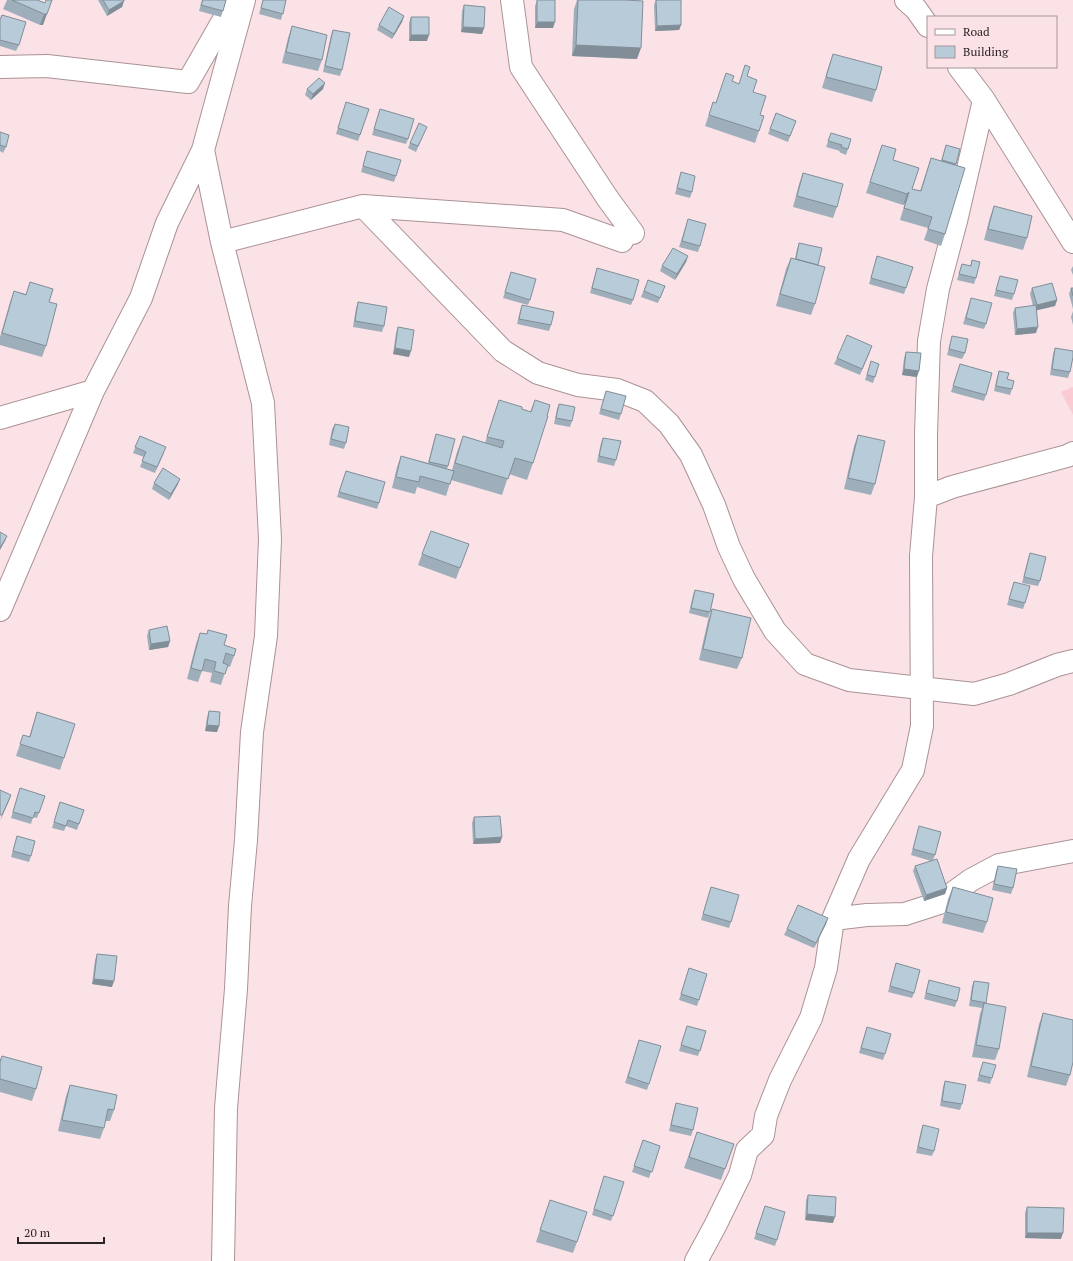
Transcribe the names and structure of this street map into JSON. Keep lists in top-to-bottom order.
{
  "legend": ["Road", "Building"],
  "scale_bar": "20 m"
}
